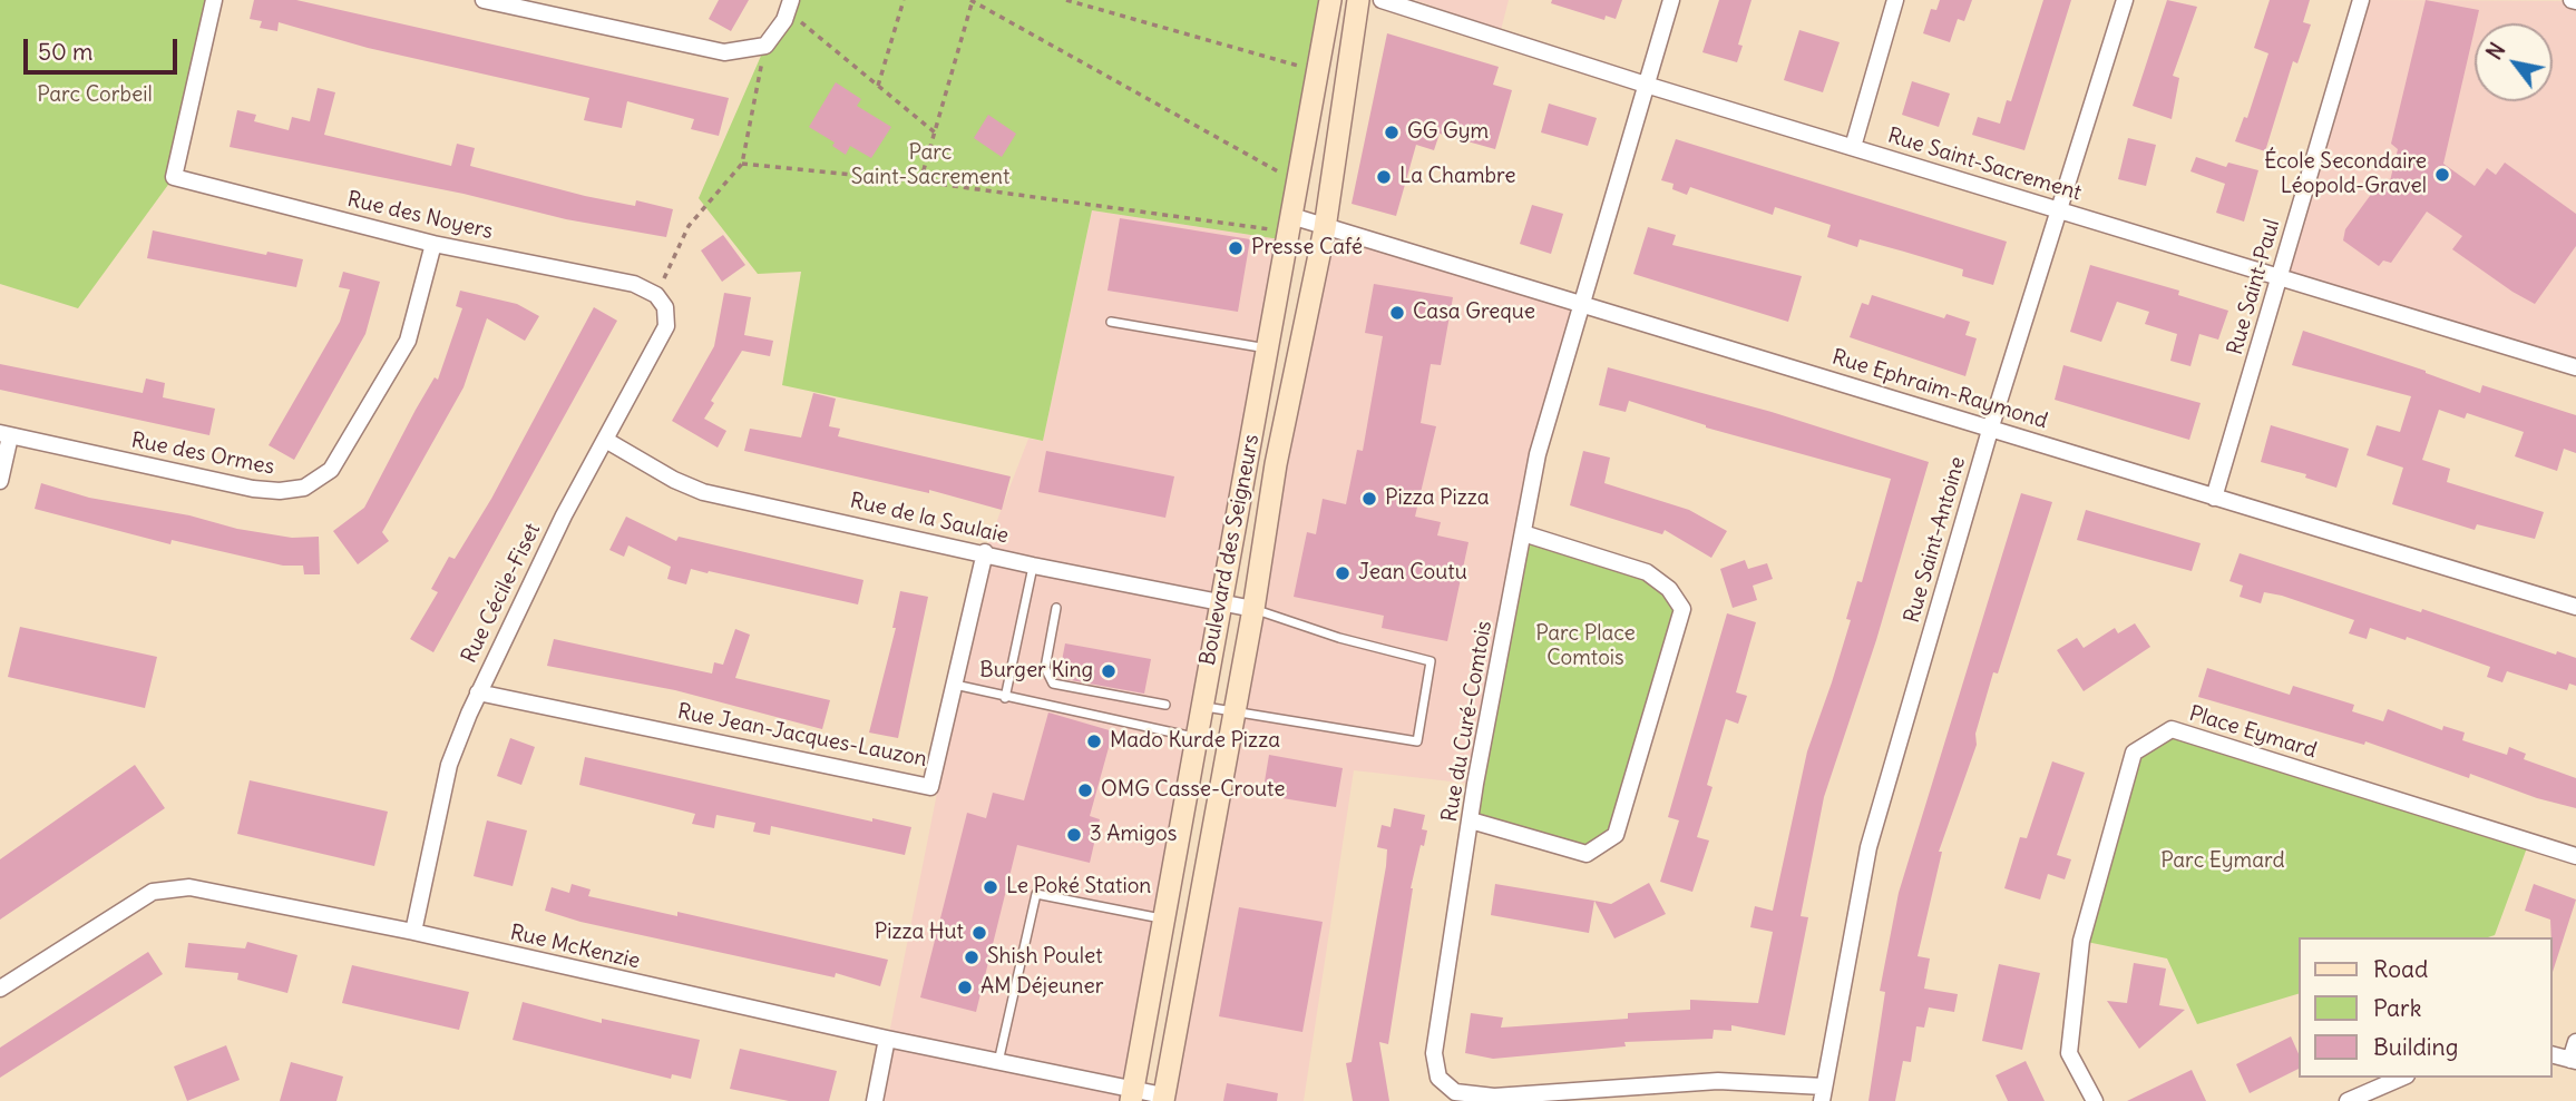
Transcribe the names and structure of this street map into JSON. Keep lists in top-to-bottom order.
{
  "streets": {
    "main road": ["Boulevard des Seigneurs"],
    "street": [
      "Rue Saint-Sacrement",
      "Rue des Noyers",
      "Rue Saint-Paul",
      "Rue Ephraim-Raymond",
      "Rue des Ormes",
      "Rue de la Saulaie",
      "Rue Saint-Antoine",
      "Rue Cécile-Fiset",
      "Rue du Curé-Comtois",
      "Place Eymard",
      "Rue Jean-Jacques-Lauzon",
      "Rue McKenzie"
    ]
  },
  "crossings": [
    ["Rue Saint-Sacrement", "Rue Saint-Paul"],
    ["Rue Saint-Sacrement", "Rue Saint-Antoine"],
    ["Rue Saint-Sacrement", "Rue du Curé-Comtois"],
    ["Rue des Noyers", "Rue des Ormes"],
    ["Rue des Noyers", "Rue Cécile-Fiset"],
    ["Rue Saint-Paul", "Rue Ephraim-Raymond"],
    ["Rue Ephraim-Raymond", "Rue Saint-Antoine"],
    ["Rue Ephraim-Raymond", "Boulevard des Seigneurs"],
    ["Rue Ephraim-Raymond", "Rue du Curé-Comtois"],
    ["Rue de la Saulaie", "Boulevard des Seigneurs"],
    ["Rue de la Saulaie", "Rue Cécile-Fiset"],
    ["Rue de la Saulaie", "Rue Jean-Jacques-Lauzon"],
    ["Rue Saint-Antoine", "Rue du Curé-Comtois"],
    ["Boulevard des Seigneurs", "Rue McKenzie"],
    ["Rue Cécile-Fiset", "Rue Jean-Jacques-Lauzon"],
    ["Rue Cécile-Fiset", "Rue McKenzie"]
  ],
  "parks": [
    "Parc Corbeil",
    "Parc Saint-Sacrement",
    "Parc Place Comtois",
    "Parc Eymard"
  ],
  "places": [
    "GG Gym",
    "École Secondaire Léopold-Gravel",
    "La Chambre",
    "Presse Café",
    "Casa Greque",
    "Pizza Pizza",
    "Jean Coutu",
    "Burger King",
    "Mado Kurde Pizza",
    "OMG Casse-Croute",
    "3 Amigos",
    "Le Poké Station",
    "Pizza Hut",
    "Shish Poulet",
    "AM Déjeuner"
  ],
  "legend": ["Road", "Park", "Building"],
  "scale_bar": "50 m",
  "north": "top left"
}
